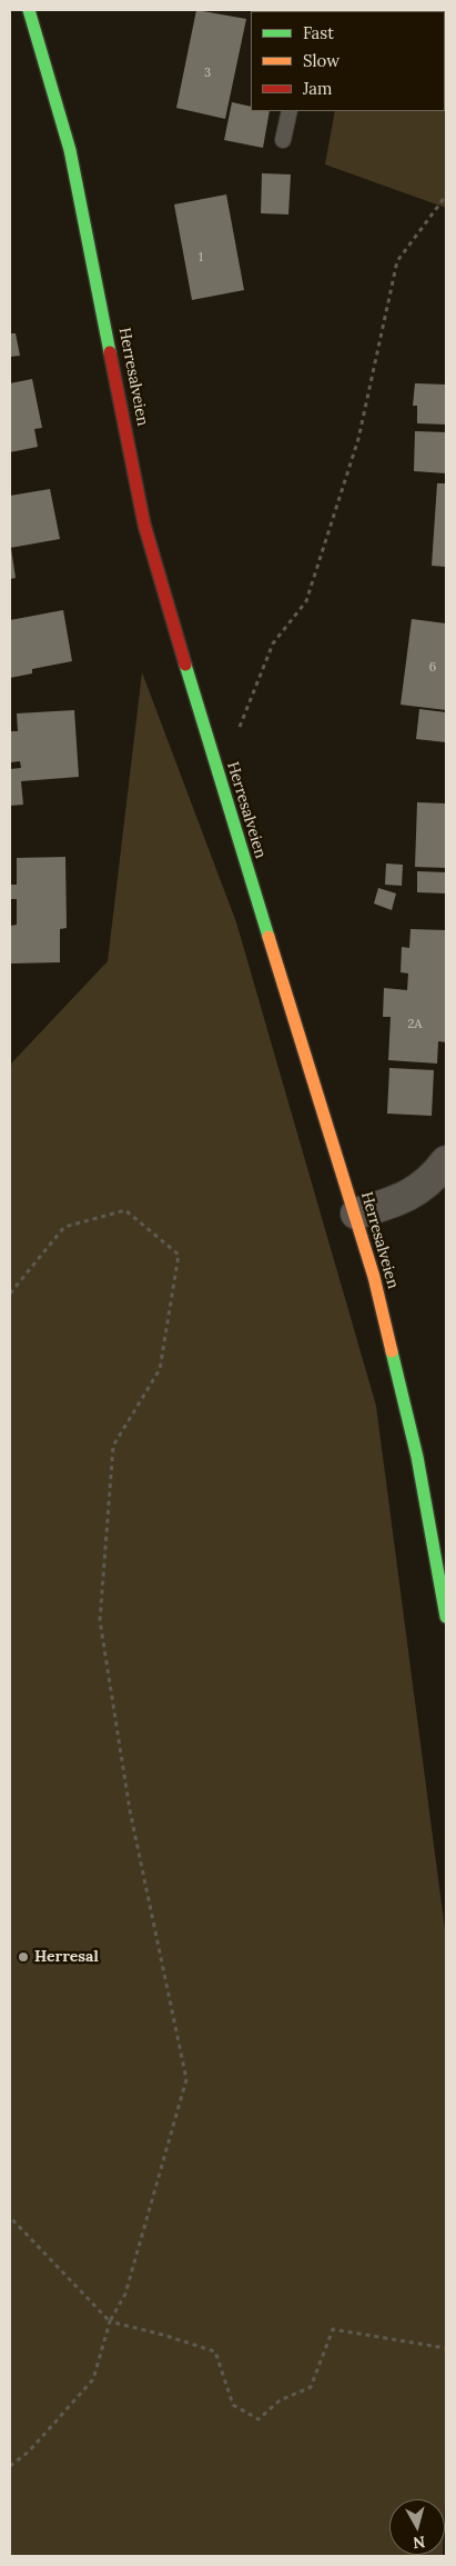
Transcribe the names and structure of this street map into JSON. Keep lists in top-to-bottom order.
{
  "streets": {
    "street": ["Herresalveien"]
  },
  "places": ["Herresal"],
  "house_numbers": [
    "3",
    "1",
    "6",
    "2A"
  ],
  "legend": ["Fast", "Slow", "Jam"],
  "north": "bottom"
}
